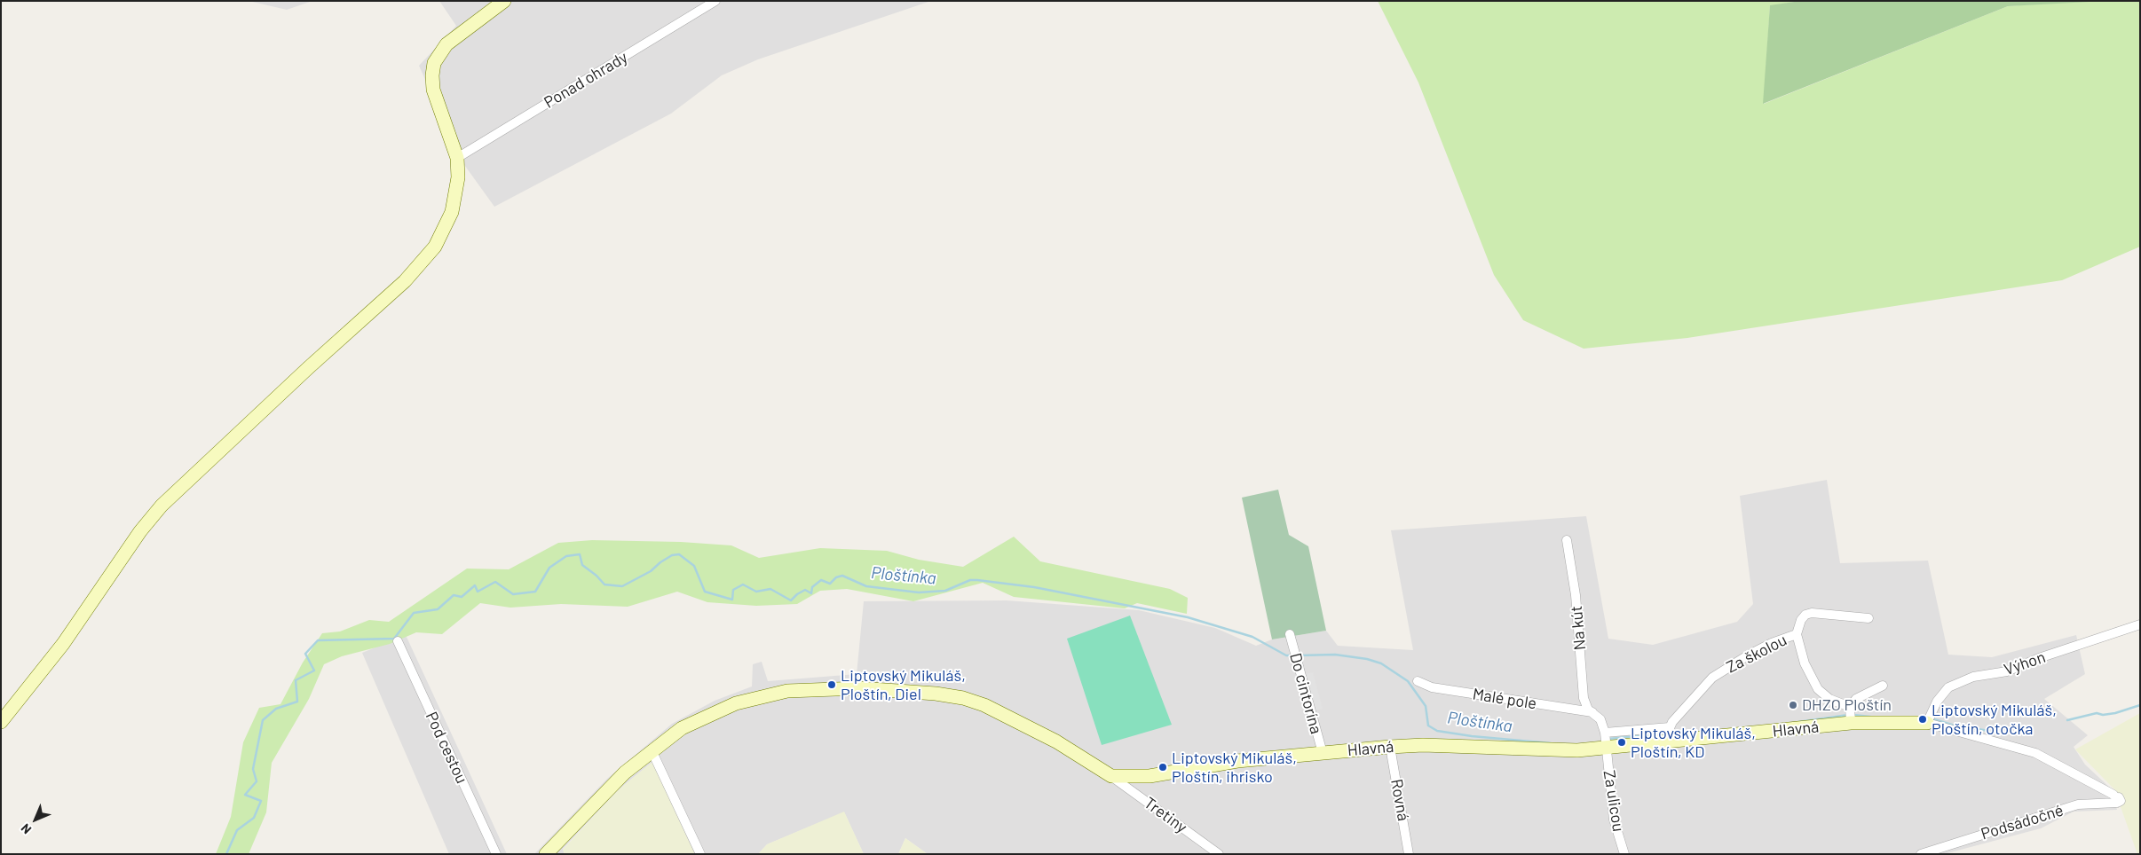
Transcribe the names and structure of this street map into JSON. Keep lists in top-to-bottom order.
{
  "streets": {
    "street": [
      "Ponad ohrady",
      "Na kút",
      "Za školou",
      "Výhon",
      "Do cintorína",
      "Malé pole",
      "Hlavná",
      "Pod cestou",
      "Rovná",
      "Za ulicou",
      "Tretiny",
      "Podsádočné"
    ]
  },
  "crossings": [
    ["Na kút", "Malé pole"],
    ["Na kút", "Hlavná"],
    ["Na kút", "Za ulicou"],
    ["Za školou", "Hlavná"],
    ["Výhon", "Hlavná"],
    ["Výhon", "Podsádočné"],
    ["Do cintorína", "Hlavná"],
    ["Hlavná", "Rovná"],
    ["Hlavná", "Za ulicou"],
    ["Hlavná", "Tretiny"],
    ["Hlavná", "Podsádočné"]
  ],
  "water": ["Ploštínka"],
  "places": [
    "Liptovský Mikuláš, Ploštín, Diel",
    "DHZO Ploštín",
    "Liptovský Mikuláš, Ploštín, otočka",
    "Liptovský Mikuláš, Ploštín, KD",
    "Liptovský Mikuláš, Ploštín, ihrisko"
  ],
  "north": "bottom left"
}
